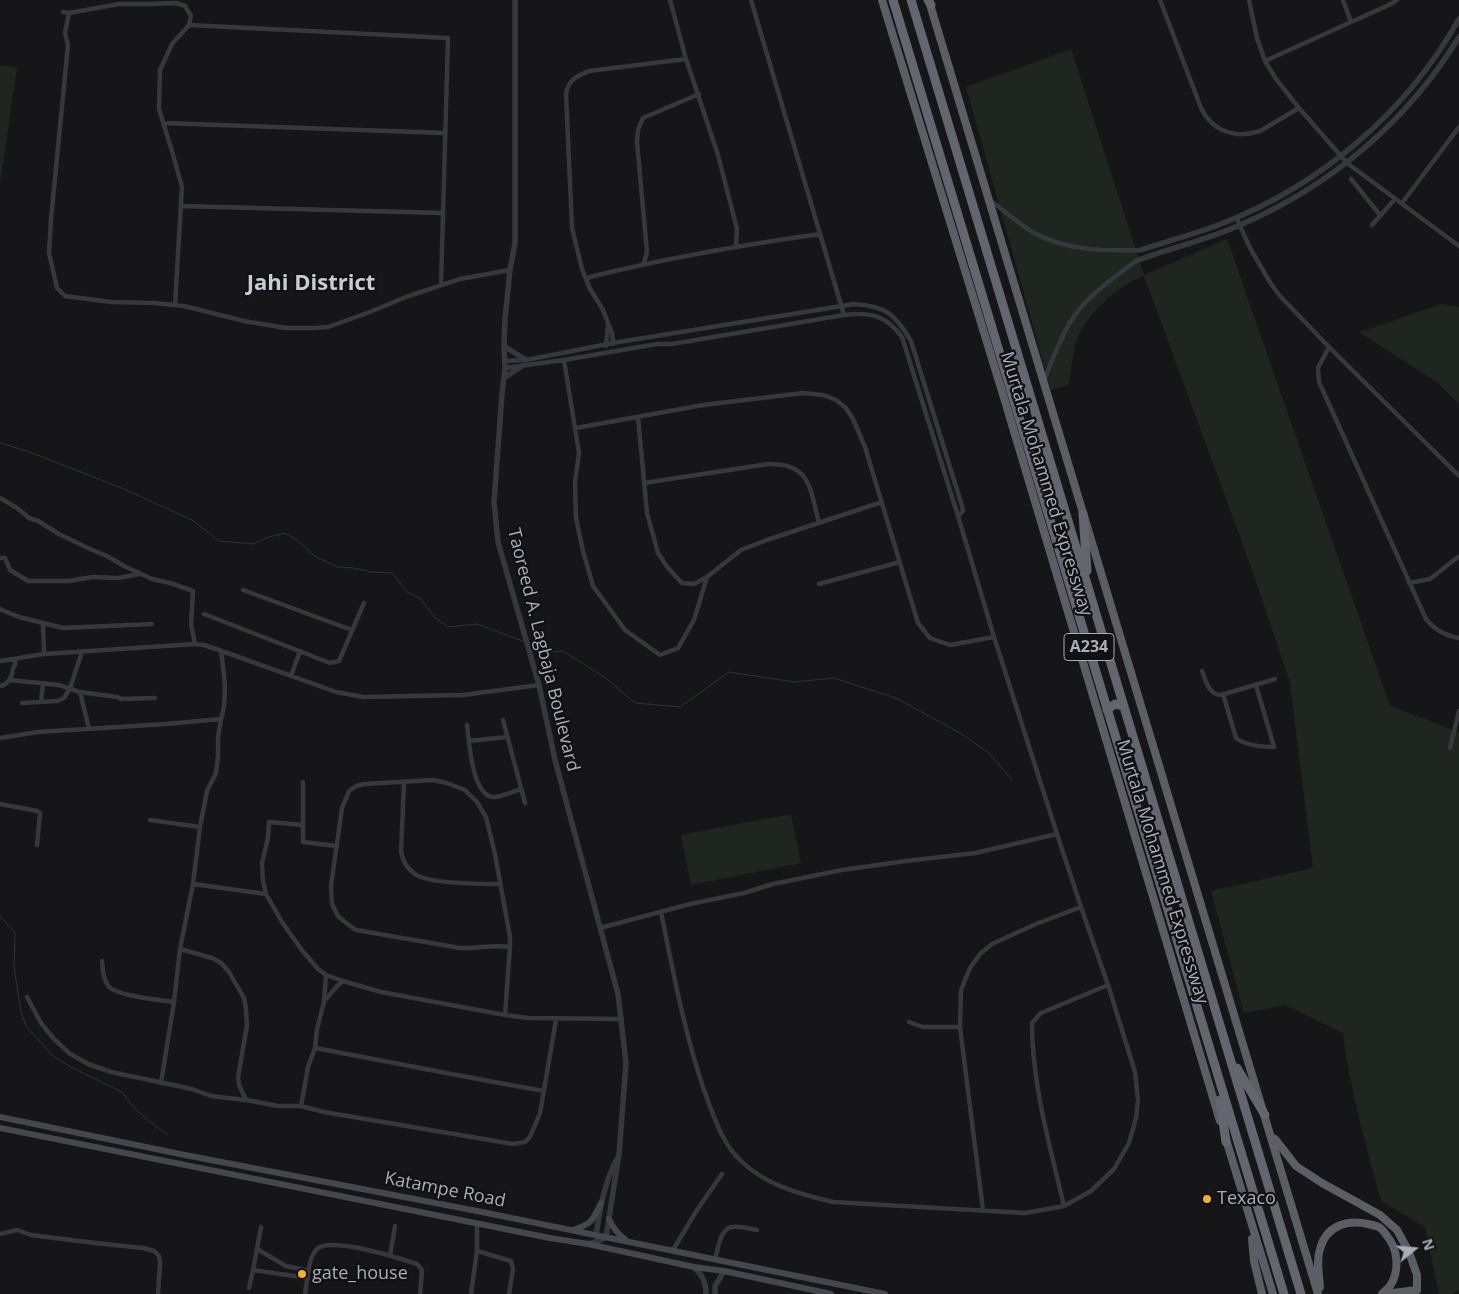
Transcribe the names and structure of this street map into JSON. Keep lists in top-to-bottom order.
{
  "streets": {
    "highway": ["Murtala Mohammed Expressway", "A234"],
    "main road": ["Katampe Road"],
    "street": ["Taoreed A. Lagbaja Boulevard"]
  },
  "crossings": [
    ["Taoreed A. Lagbaja Boulevard", "Katampe Road"]
  ],
  "districts": ["Jahi District"],
  "places": ["Texaco", "gate_house"],
  "north": "right"
}
